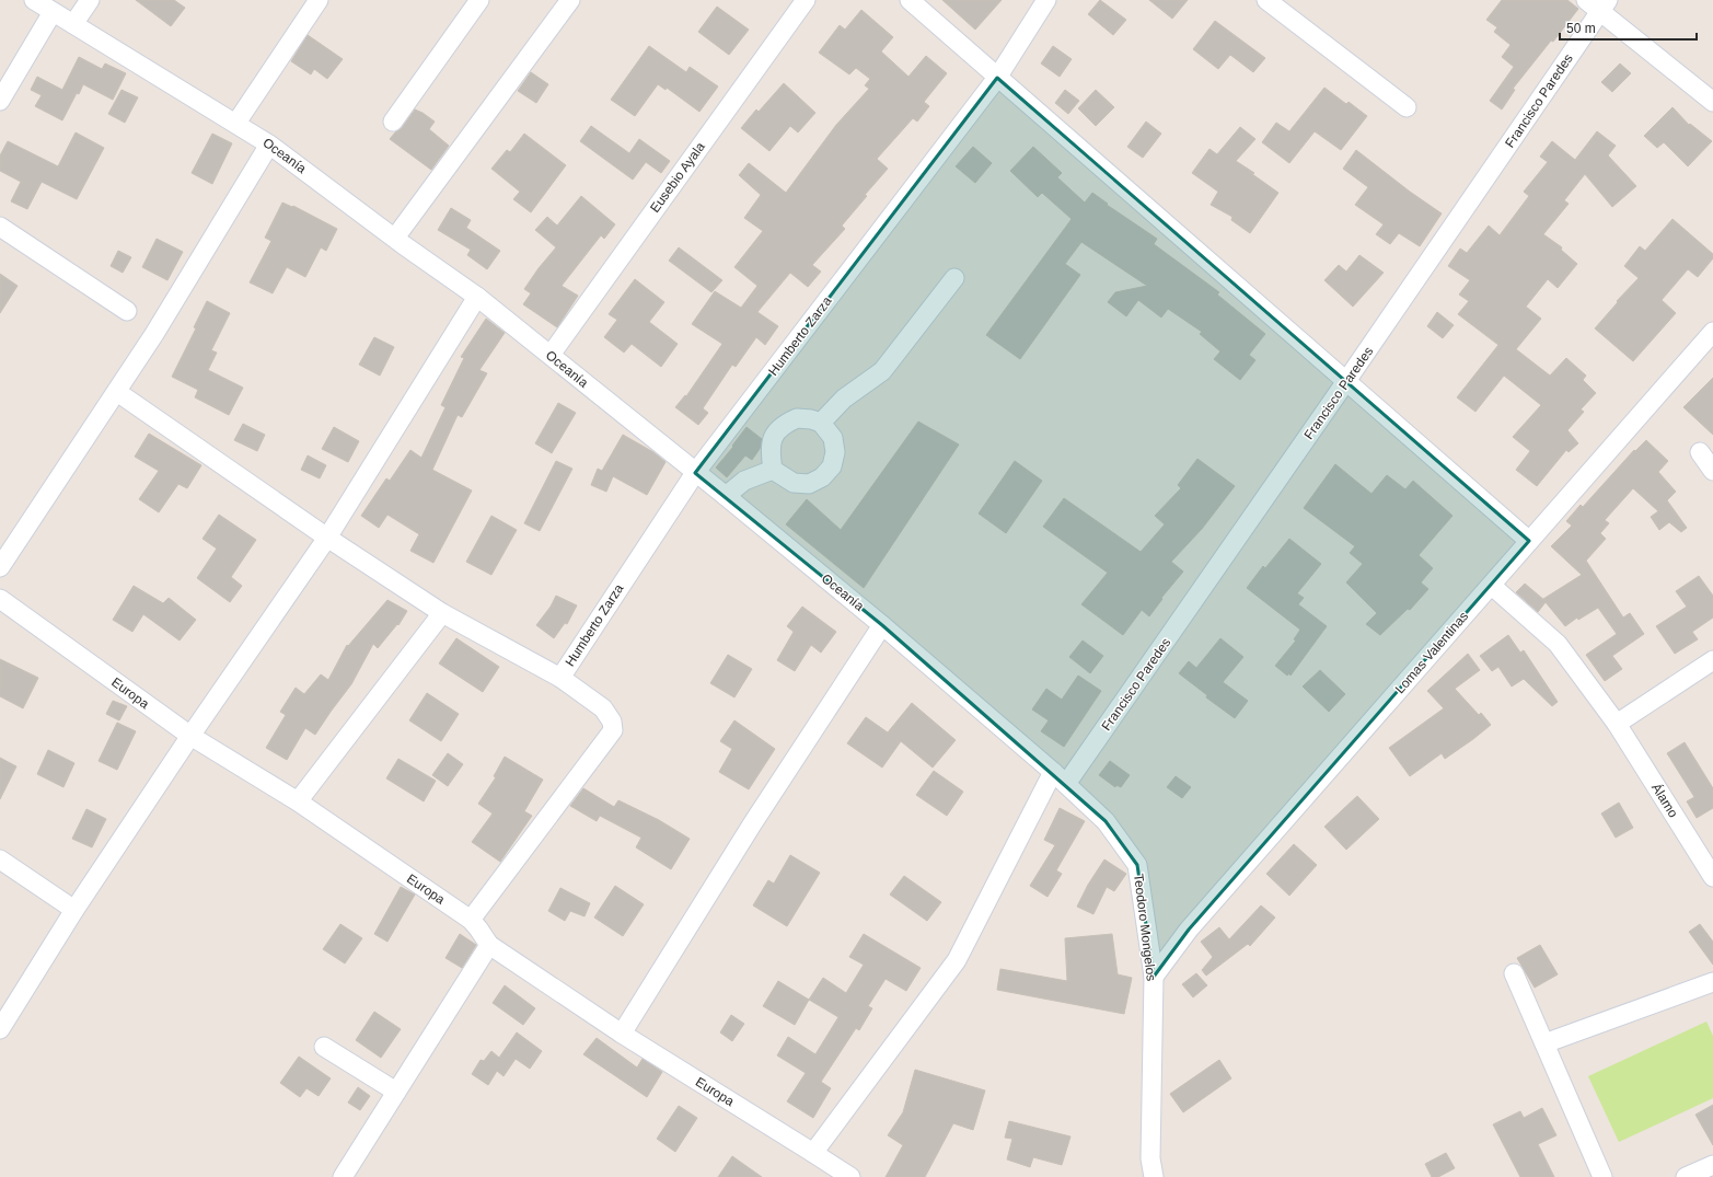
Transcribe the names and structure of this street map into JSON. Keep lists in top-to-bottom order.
{
  "streets": {
    "street": [
      "Francisco Paredes",
      "Oceanía",
      "Eusebio Ayala",
      "Humberto Zarza",
      "Lomas Valentinas",
      "Europa",
      "Álamo",
      "Teodoro Mongelos"
    ]
  },
  "crossings": [
    ["Francisco Paredes", "Oceanía"],
    ["Francisco Paredes", "Europa"],
    ["Francisco Paredes", "Teodoro Mongelos"],
    ["Oceanía", "Eusebio Ayala"],
    ["Oceanía", "Humberto Zarza"],
    ["Oceanía", "Teodoro Mongelos"],
    ["Lomas Valentinas", "Álamo"],
    ["Lomas Valentinas", "Teodoro Mongelos"]
  ],
  "scale_bar": "50 m"
}
